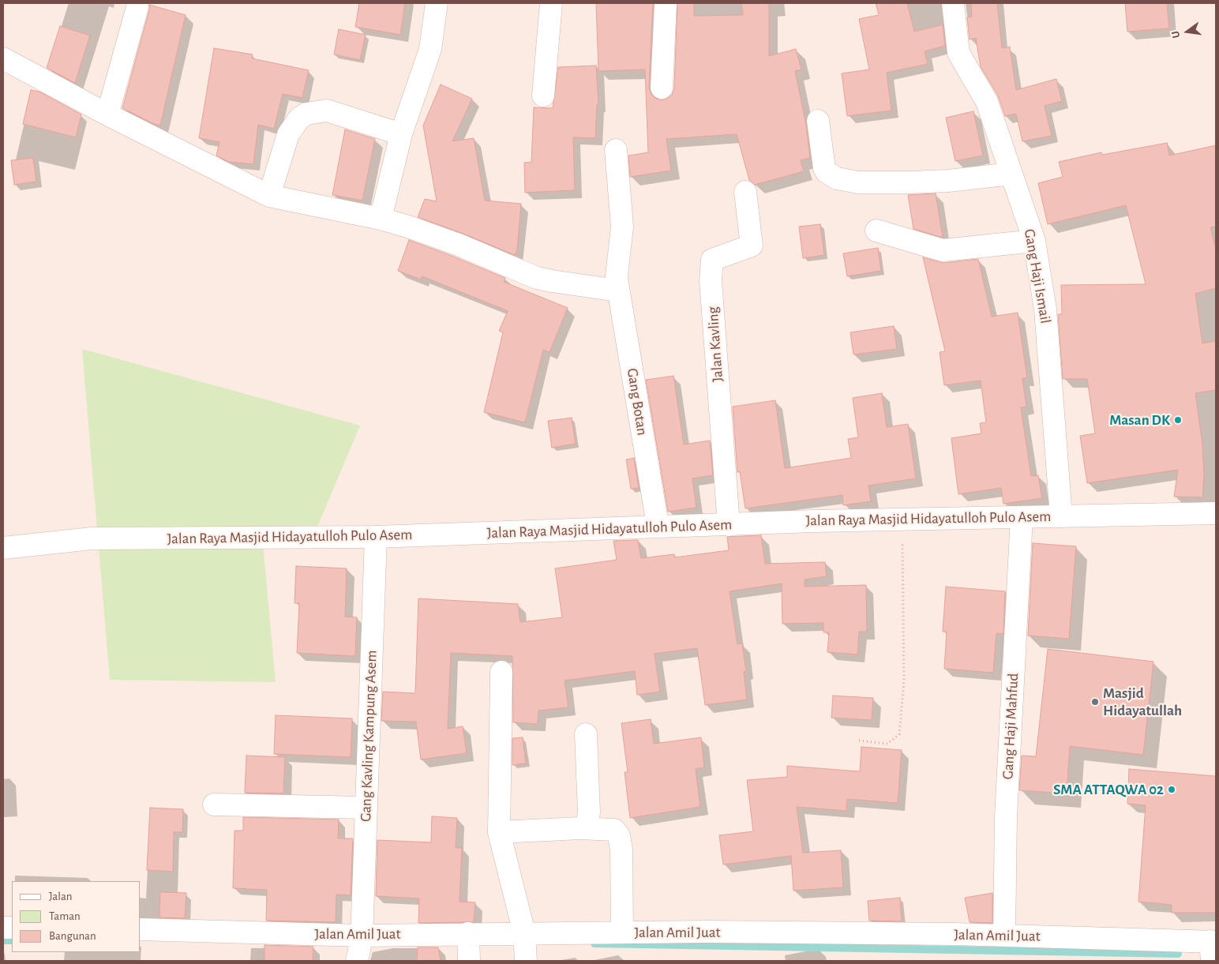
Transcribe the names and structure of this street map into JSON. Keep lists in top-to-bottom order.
{
  "streets": {
    "street": [
      "Gang Haji Ismail",
      "Jalan Kavling",
      "Gang Botan",
      "Jalan Raya Masjid Hidayatulloh Pulo Asem",
      "Gang Haji Mahfud",
      "Gang Kavling Kampung Asem",
      "Jalan Amil Juat"
    ]
  },
  "crossings": [
    ["Gang Haji Ismail", "Jalan Raya Masjid Hidayatulloh Pulo Asem"],
    ["Jalan Kavling", "Jalan Raya Masjid Hidayatulloh Pulo Asem"],
    ["Gang Botan", "Jalan Raya Masjid Hidayatulloh Pulo Asem"],
    ["Jalan Raya Masjid Hidayatulloh Pulo Asem", "Gang Haji Mahfud"],
    ["Jalan Raya Masjid Hidayatulloh Pulo Asem", "Gang Kavling Kampung Asem"],
    ["Gang Haji Mahfud", "Jalan Amil Juat"],
    ["Gang Kavling Kampung Asem", "Jalan Amil Juat"]
  ],
  "places": ["Masan DK", "Masjid Hidayatullah", "SMA ATTAQWA 02"],
  "legend": ["Jalan", "Taman", "Bangunan"],
  "north": "left"
}
